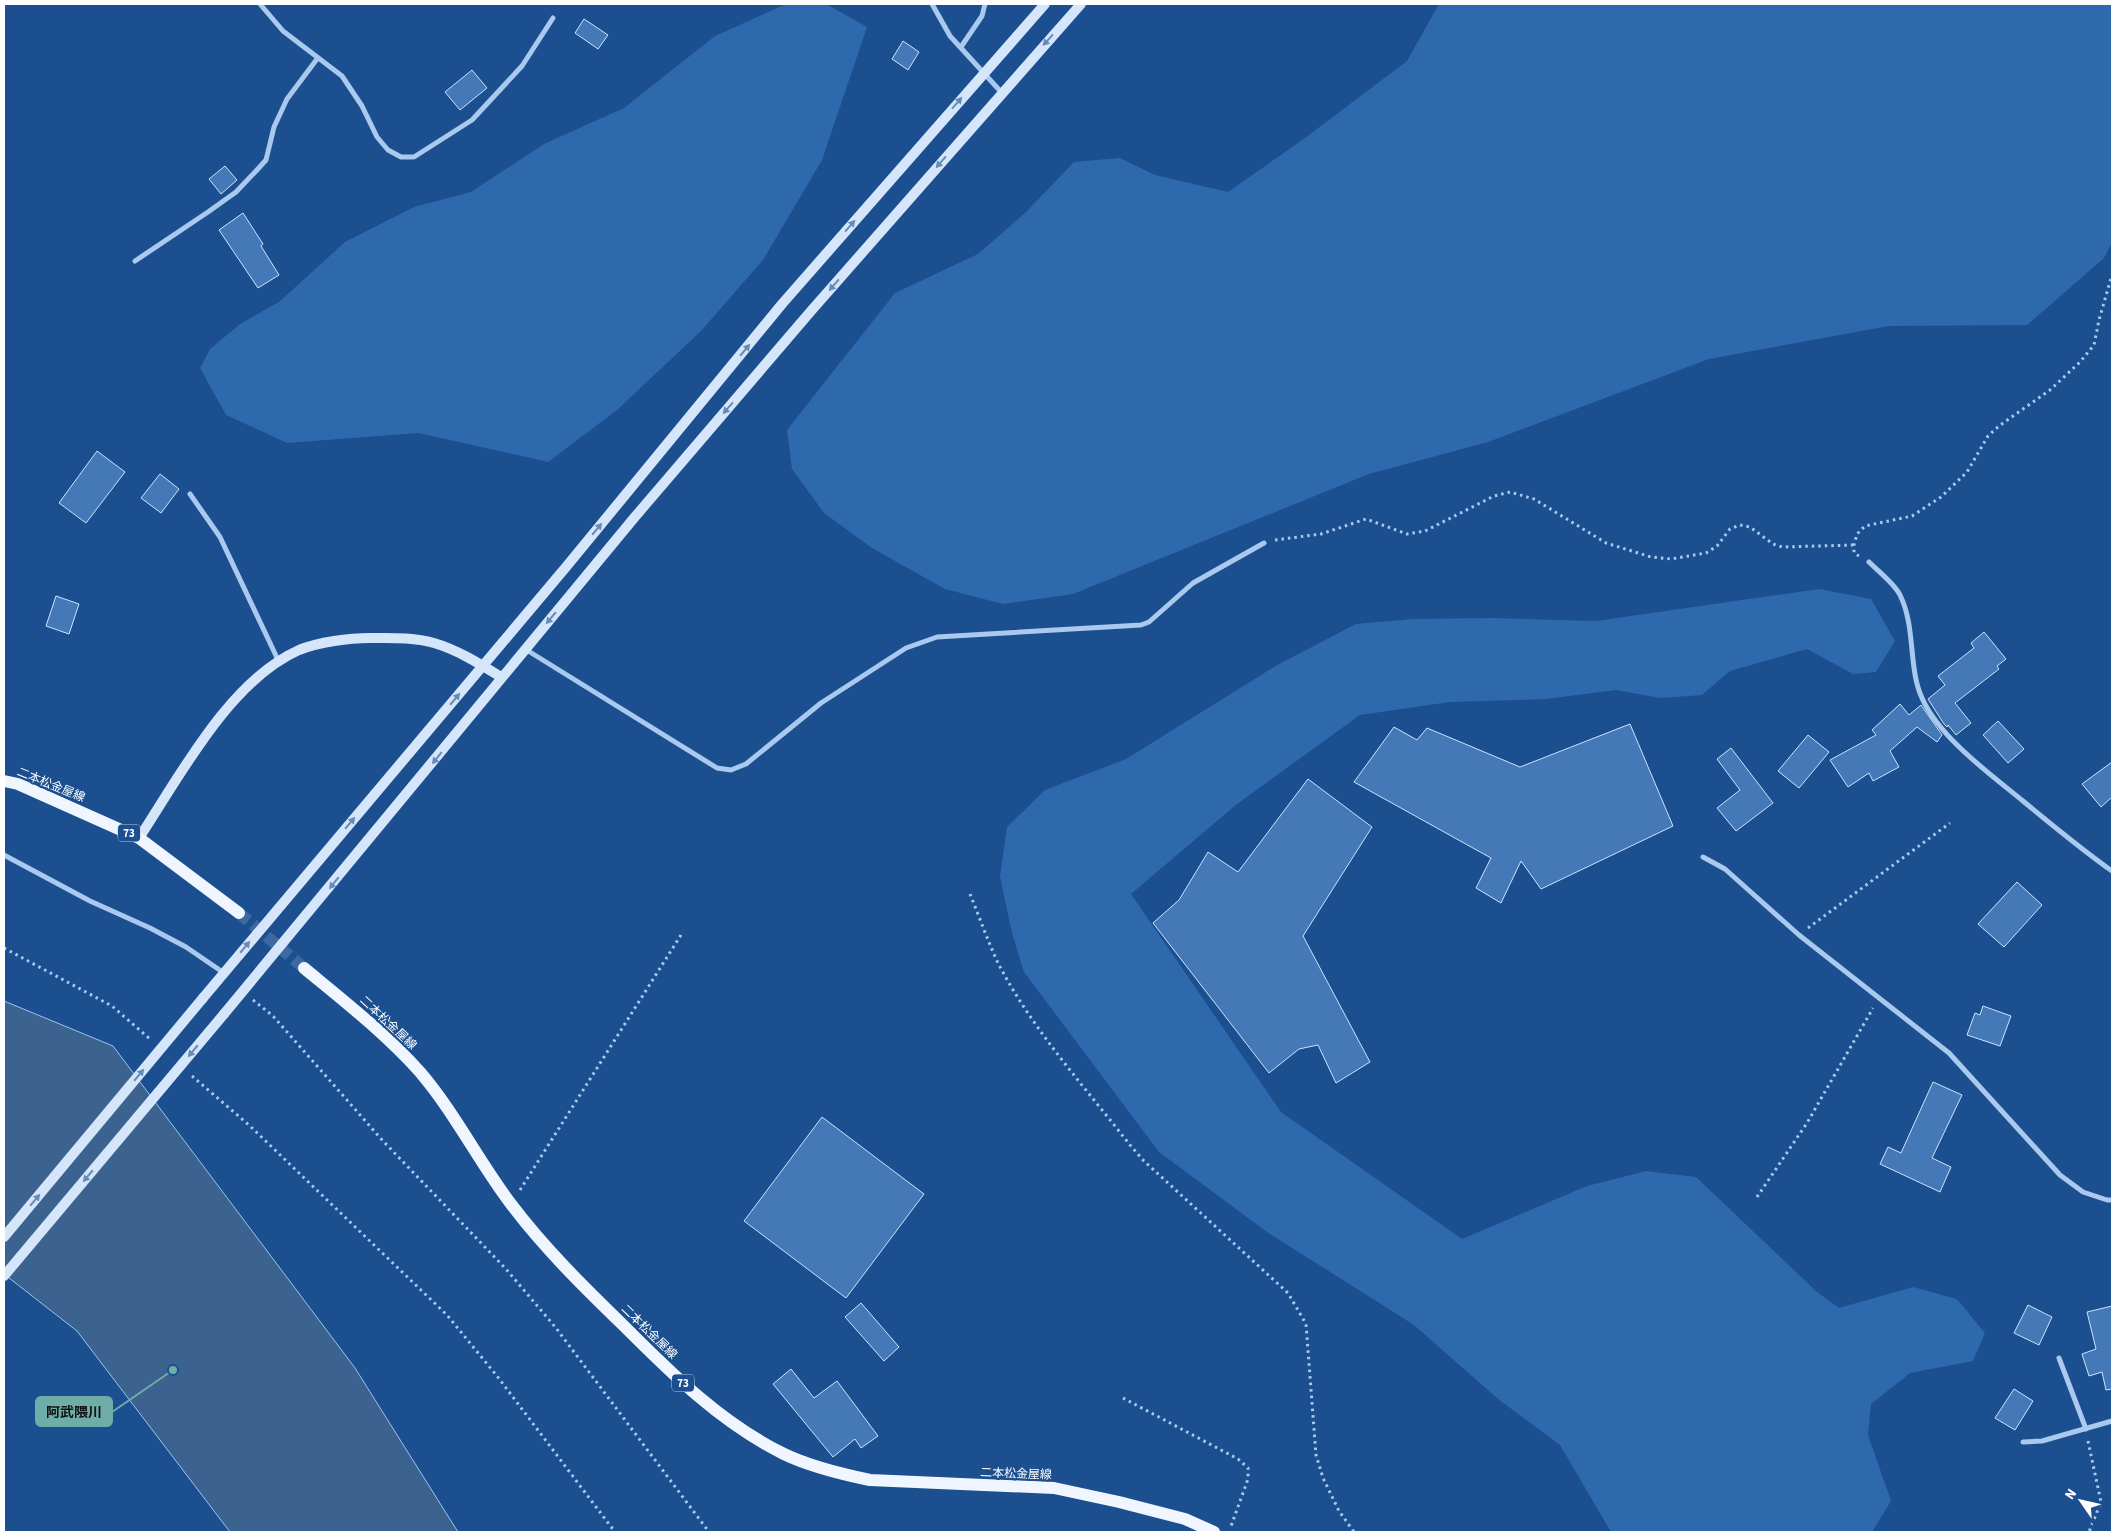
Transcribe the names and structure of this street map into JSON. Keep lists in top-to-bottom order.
{
  "streets": {
    "main road": ["二本松金屋線", "73"]
  },
  "places": ["阿武隈川"],
  "north": "top left"
}
